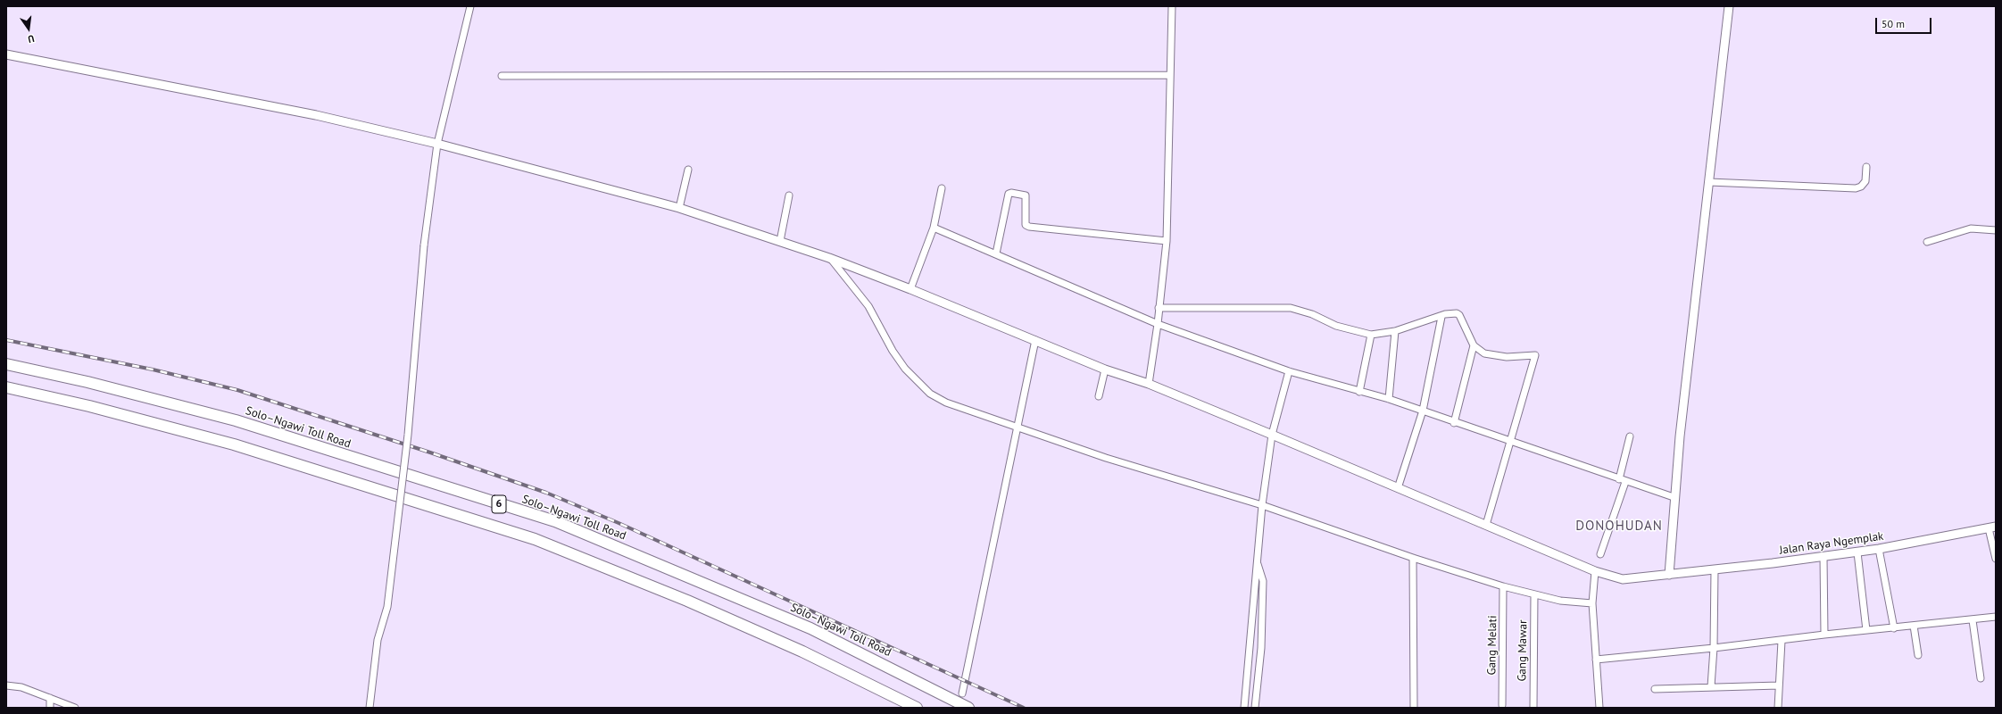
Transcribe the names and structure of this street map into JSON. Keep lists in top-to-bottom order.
{
  "streets": {
    "highway": ["Solo–Ngawi Toll Road", "6"],
    "main road": ["Jalan Raya Ngemplak"],
    "street": ["Gang Melati", "Gang Mawar"]
  },
  "districts": ["DONOHUDAN"],
  "scale_bar": "50 m",
  "north": "bottom"
}
